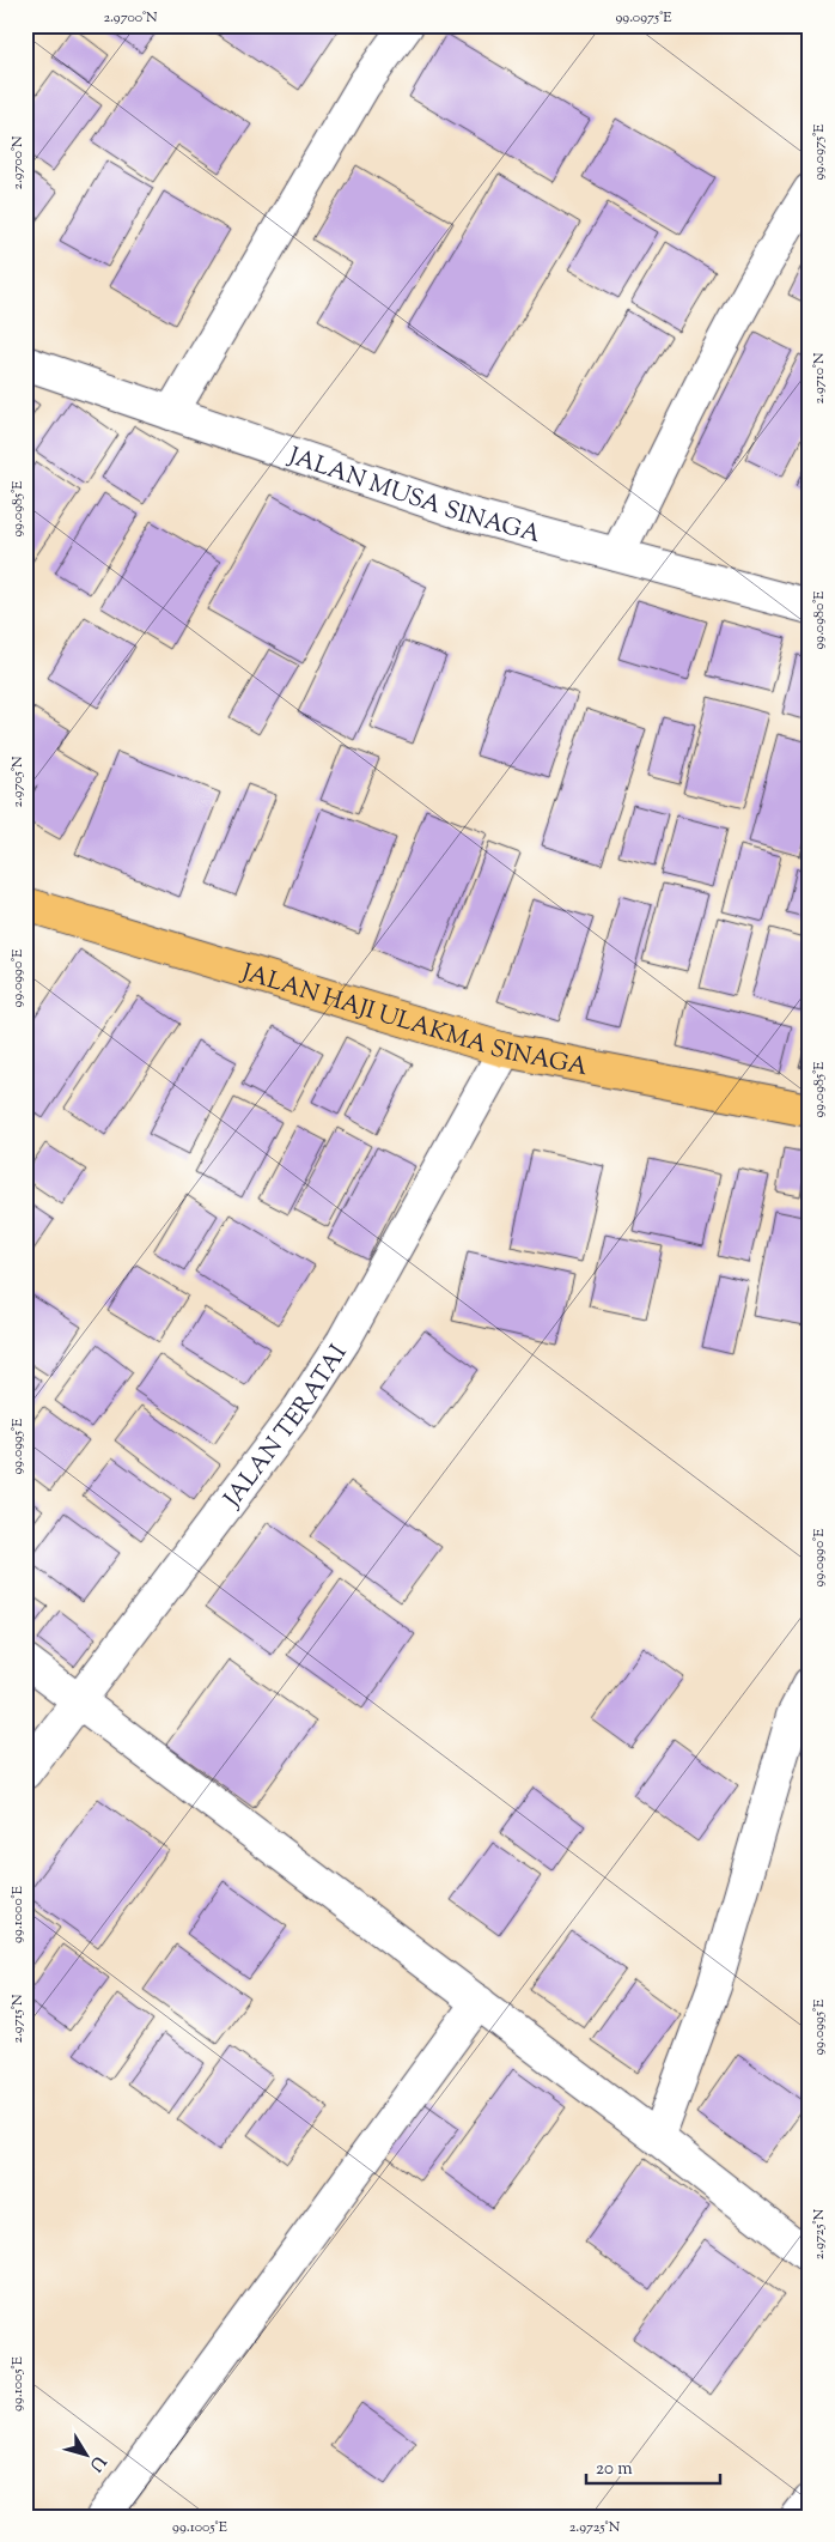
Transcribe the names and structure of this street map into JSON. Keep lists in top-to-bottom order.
{
  "streets": {
    "main road": ["JALAN HAJI ULAKMA SINAGA"],
    "street": ["JALAN MUSA SINAGA", "JALAN TERATAI"]
  },
  "crossings": [
    ["JALAN HAJI ULAKMA SINAGA", "JALAN TERATAI"]
  ],
  "scale_bar": "20 m",
  "north": "bottom right",
  "coordinates": [
    "2.9700°N",
    "99.0975°E",
    "2.9710°N",
    "99.0985°E",
    "99.0980°E",
    "2.9705°N",
    "99.0990°E",
    "99.0995°E",
    "99.1000°E",
    "2.9715°N",
    "2.9725°N",
    "99.1005°E"
  ]
}
